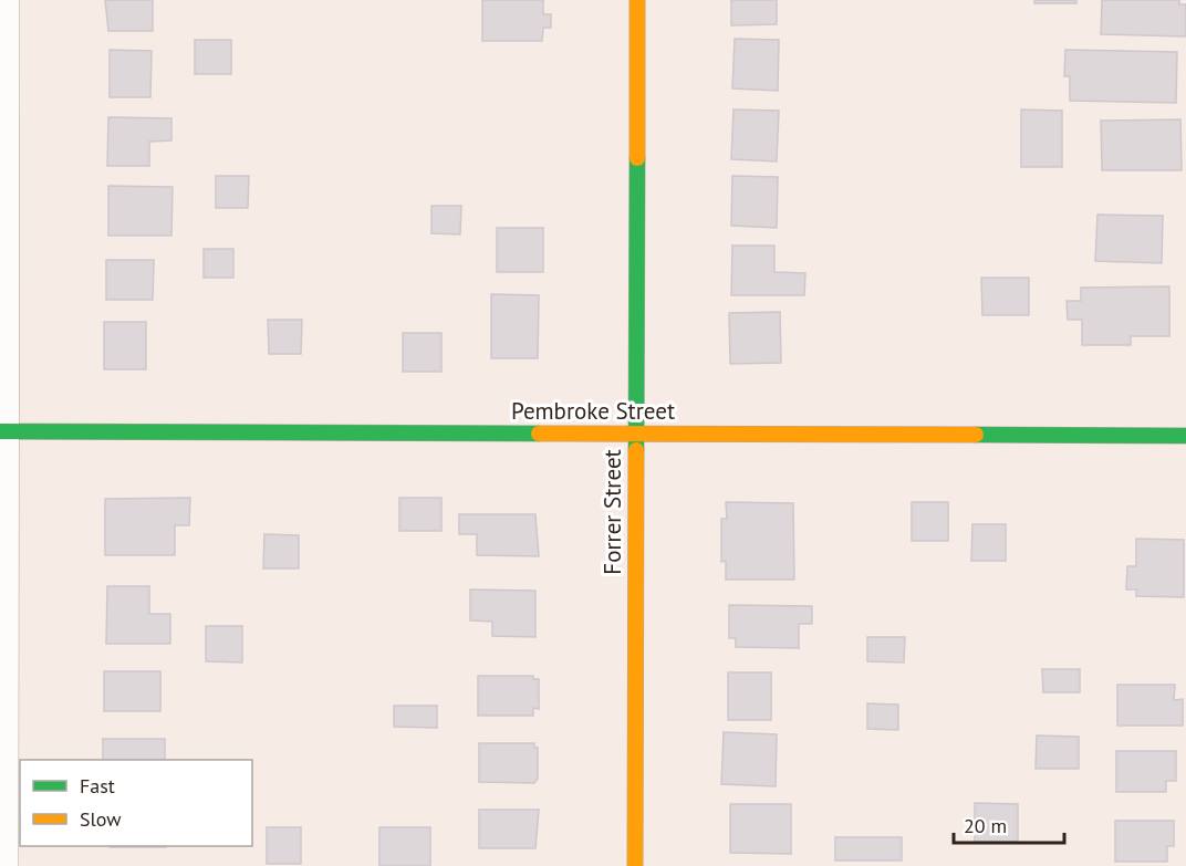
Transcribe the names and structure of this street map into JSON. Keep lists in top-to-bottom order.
{
  "streets": {
    "street": ["Pembroke Street", "Forrer Street"]
  },
  "crossings": [
    ["Pembroke Street", "Forrer Street"]
  ],
  "legend": ["Fast", "Slow"],
  "scale_bar": "20 m"
}
